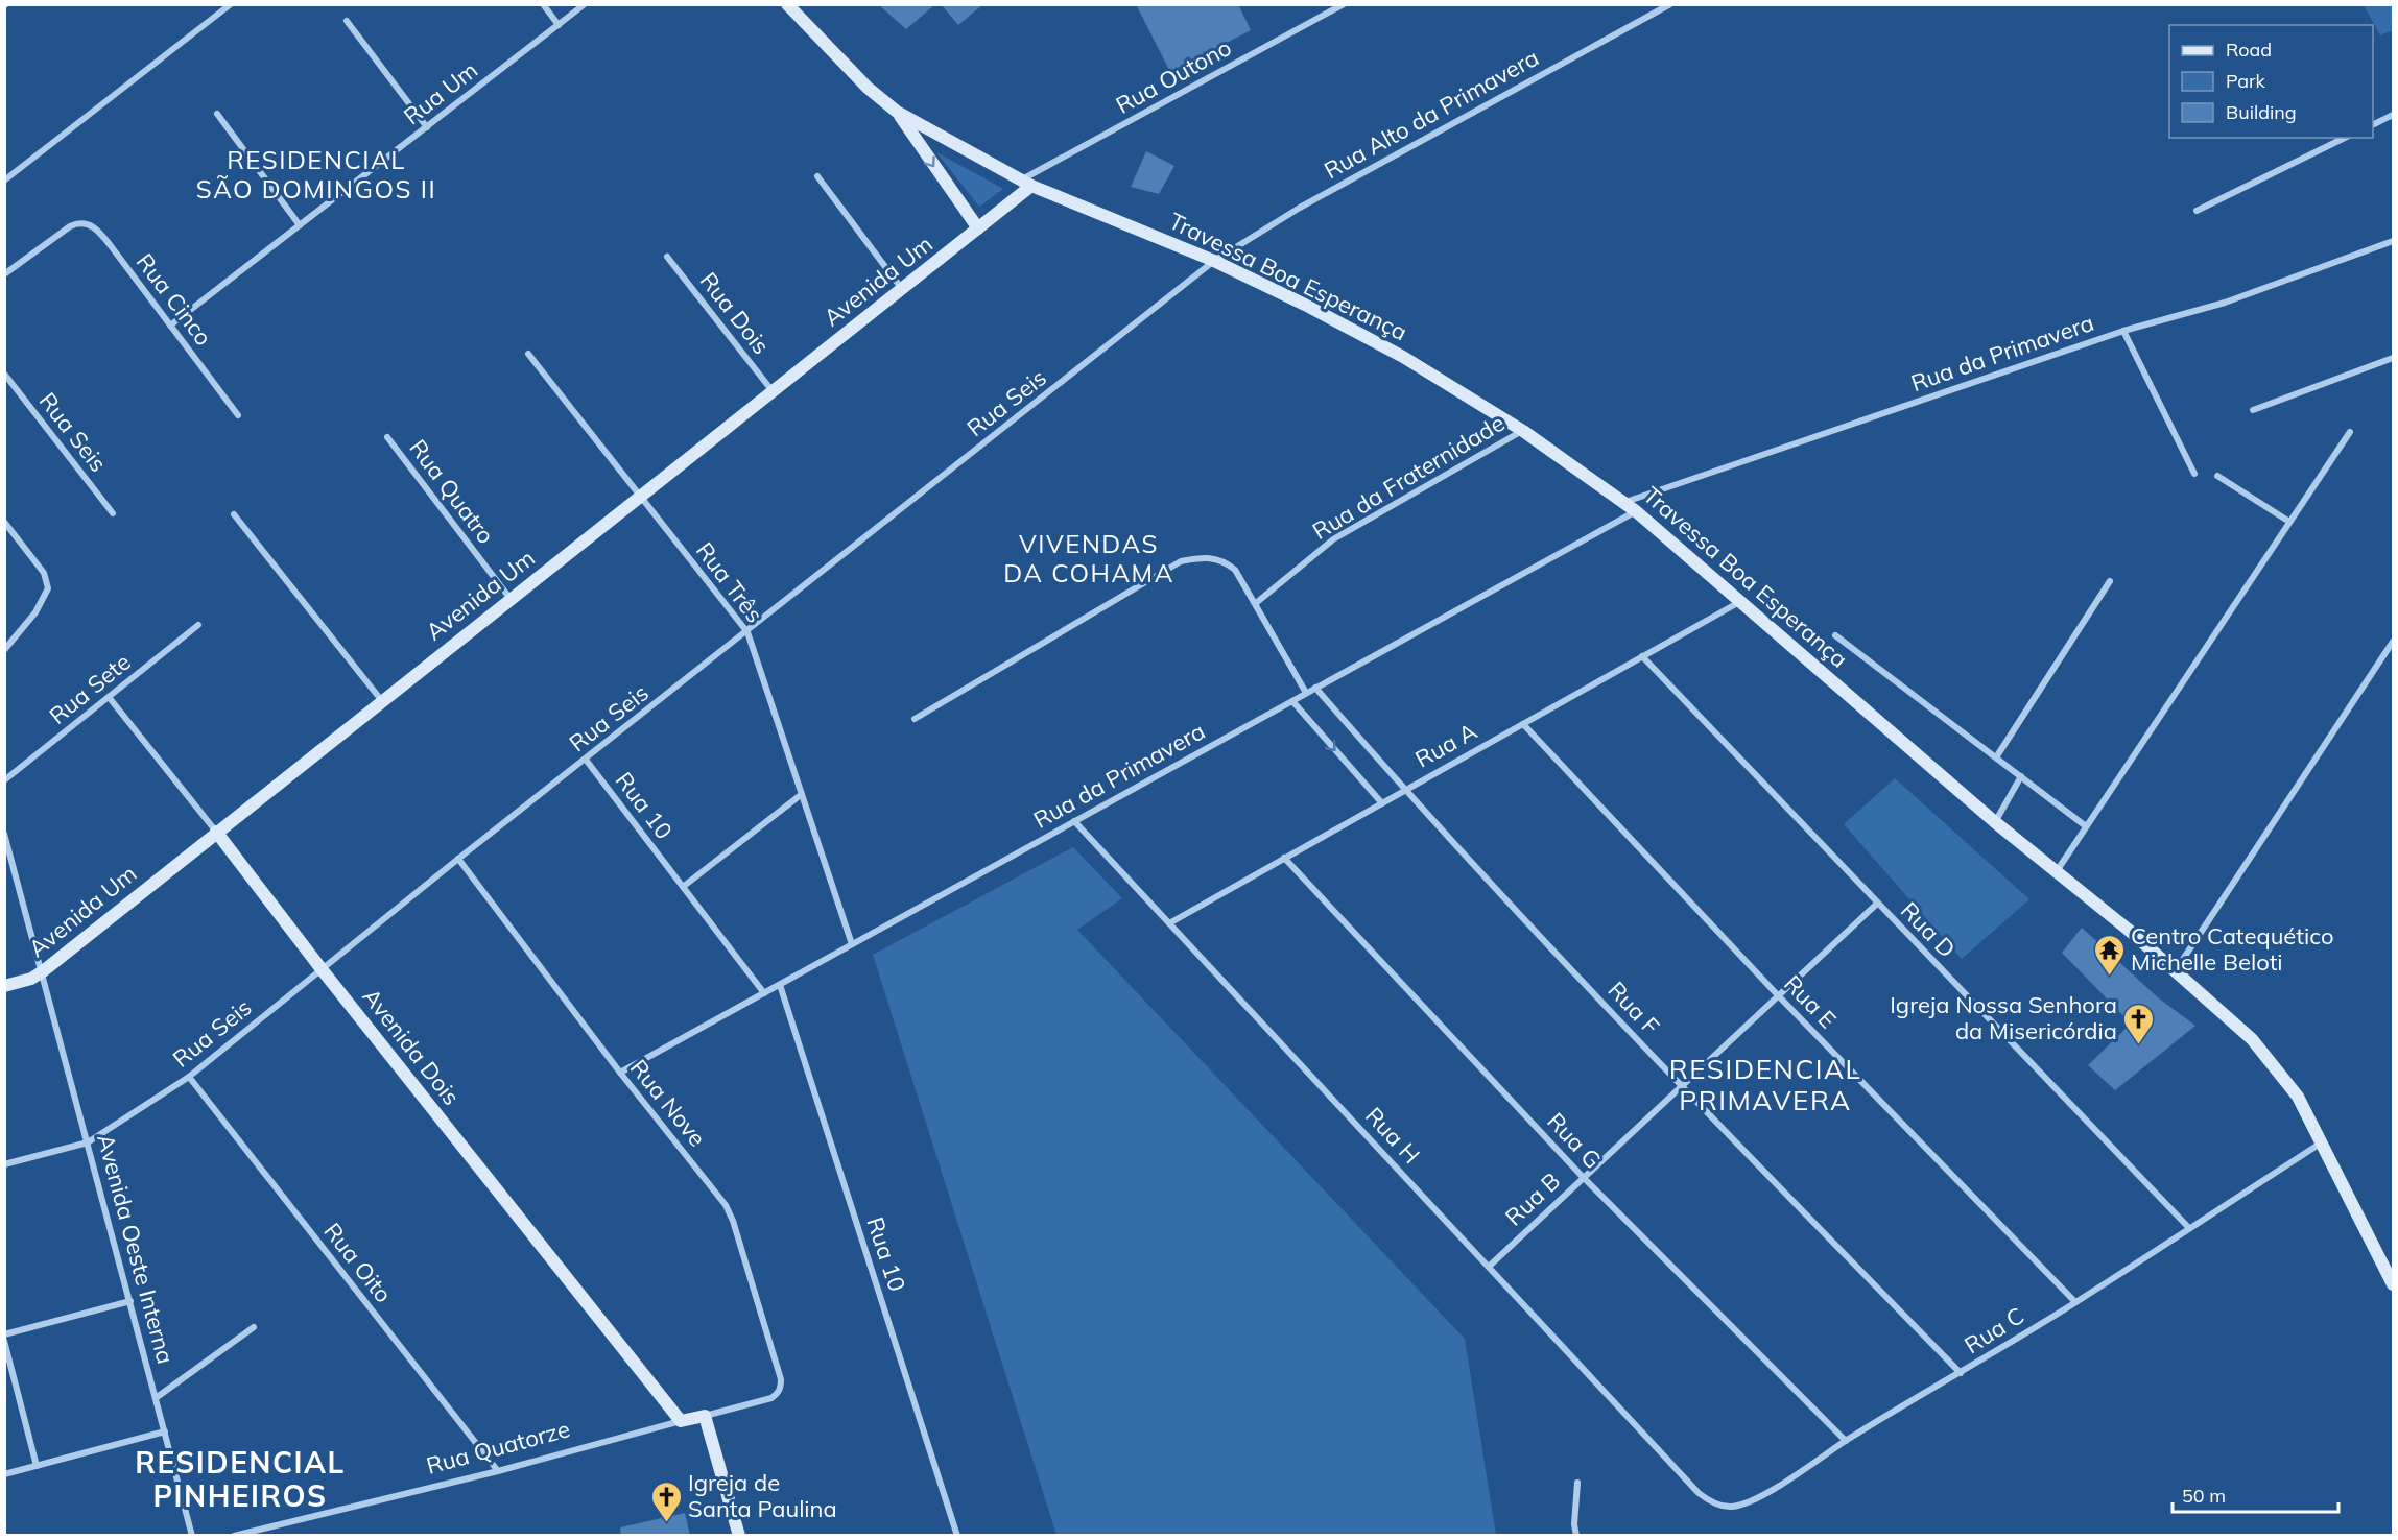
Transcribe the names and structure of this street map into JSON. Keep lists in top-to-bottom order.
{
  "streets": {
    "street": [
      "Rua Outono",
      "Rua Um",
      "Rua Alto da Primavera",
      "Travessa Boa Esperança",
      "Avenida Um",
      "Rua Cinco",
      "Rua Dois",
      "Rua da Primavera",
      "Rua Seis",
      "Rua da Fraternidade",
      "Rua Quatro",
      "Rua Três",
      "Rua Sete",
      "Rua A",
      "Rua 10",
      "Rua D",
      "Rua E",
      "Rua F",
      "Avenida Dois",
      "Rua Nove",
      "Rua H",
      "Rua G",
      "Rua B",
      "Avenida Oeste Interna",
      "Rua Oito",
      "Rua C",
      "Rua Quatorze"
    ]
  },
  "crossings": [
    ["Rua Outono", "Travessa Boa Esperança"],
    ["Rua Outono", "Avenida Um"],
    ["Rua Um", "Rua Cinco"],
    ["Rua Alto da Primavera", "Travessa Boa Esperança"],
    ["Rua Alto da Primavera", "Rua Seis"],
    ["Travessa Boa Esperança", "Avenida Um"],
    ["Travessa Boa Esperança", "Rua da Primavera"],
    ["Travessa Boa Esperança", "Rua Seis"],
    ["Travessa Boa Esperança", "Rua da Fraternidade"],
    ["Travessa Boa Esperança", "Rua A"],
    ["Travessa Boa Esperança", "Rua C"],
    ["Avenida Um", "Rua Dois"],
    ["Avenida Um", "Rua Quatro"],
    ["Avenida Um", "Rua Três"],
    ["Avenida Um", "Avenida Dois"],
    ["Avenida Um", "Avenida Oeste Interna"],
    ["Rua da Primavera", "Rua Três"],
    ["Rua da Primavera", "Rua 10"],
    ["Rua da Primavera", "Rua F"],
    ["Rua da Primavera", "Rua Nove"],
    ["Rua da Primavera", "Rua H"],
    ["Rua Seis", "Rua Três"],
    ["Rua Seis", "Rua 10"],
    ["Rua Seis", "Avenida Dois"],
    ["Rua Seis", "Rua Nove"],
    ["Rua Seis", "Avenida Oeste Interna"],
    ["Rua Seis", "Rua Oito"],
    ["Rua Sete", "Avenida Dois"],
    ["Rua A", "Rua D"],
    ["Rua A", "Rua E"],
    ["Rua A", "Rua F"],
    ["Rua A", "Rua H"],
    ["Rua A", "Rua G"],
    ["Rua D", "Rua B"],
    ["Rua D", "Rua C"],
    ["Rua E", "Rua B"],
    ["Rua E", "Rua C"],
    ["Rua F", "Rua B"],
    ["Rua F", "Rua C"],
    ["Avenida Dois", "Rua Quatorze"],
    ["Rua Nove", "Rua Quatorze"],
    ["Rua H", "Rua B"],
    ["Rua H", "Rua C"],
    ["Rua G", "Rua B"],
    ["Rua G", "Rua C"],
    ["Rua Oito", "Rua Quatorze"]
  ],
  "districts": [
    "RESIDENCIAL SÃO DOMINGOS II",
    "VIVENDAS DA COHAMA",
    "RESIDENCIAL PRIMAVERA",
    "RESIDENCIAL PINHEIROS"
  ],
  "places": {
    "temple": ["Centro Catequético Michelle Beloti"],
    "church": ["Igreja Nossa Senhora da Misericórdia", "Igreja de Santa Paulina"]
  },
  "legend": ["Road", "Park", "Building"],
  "scale_bar": "50 m"
}
